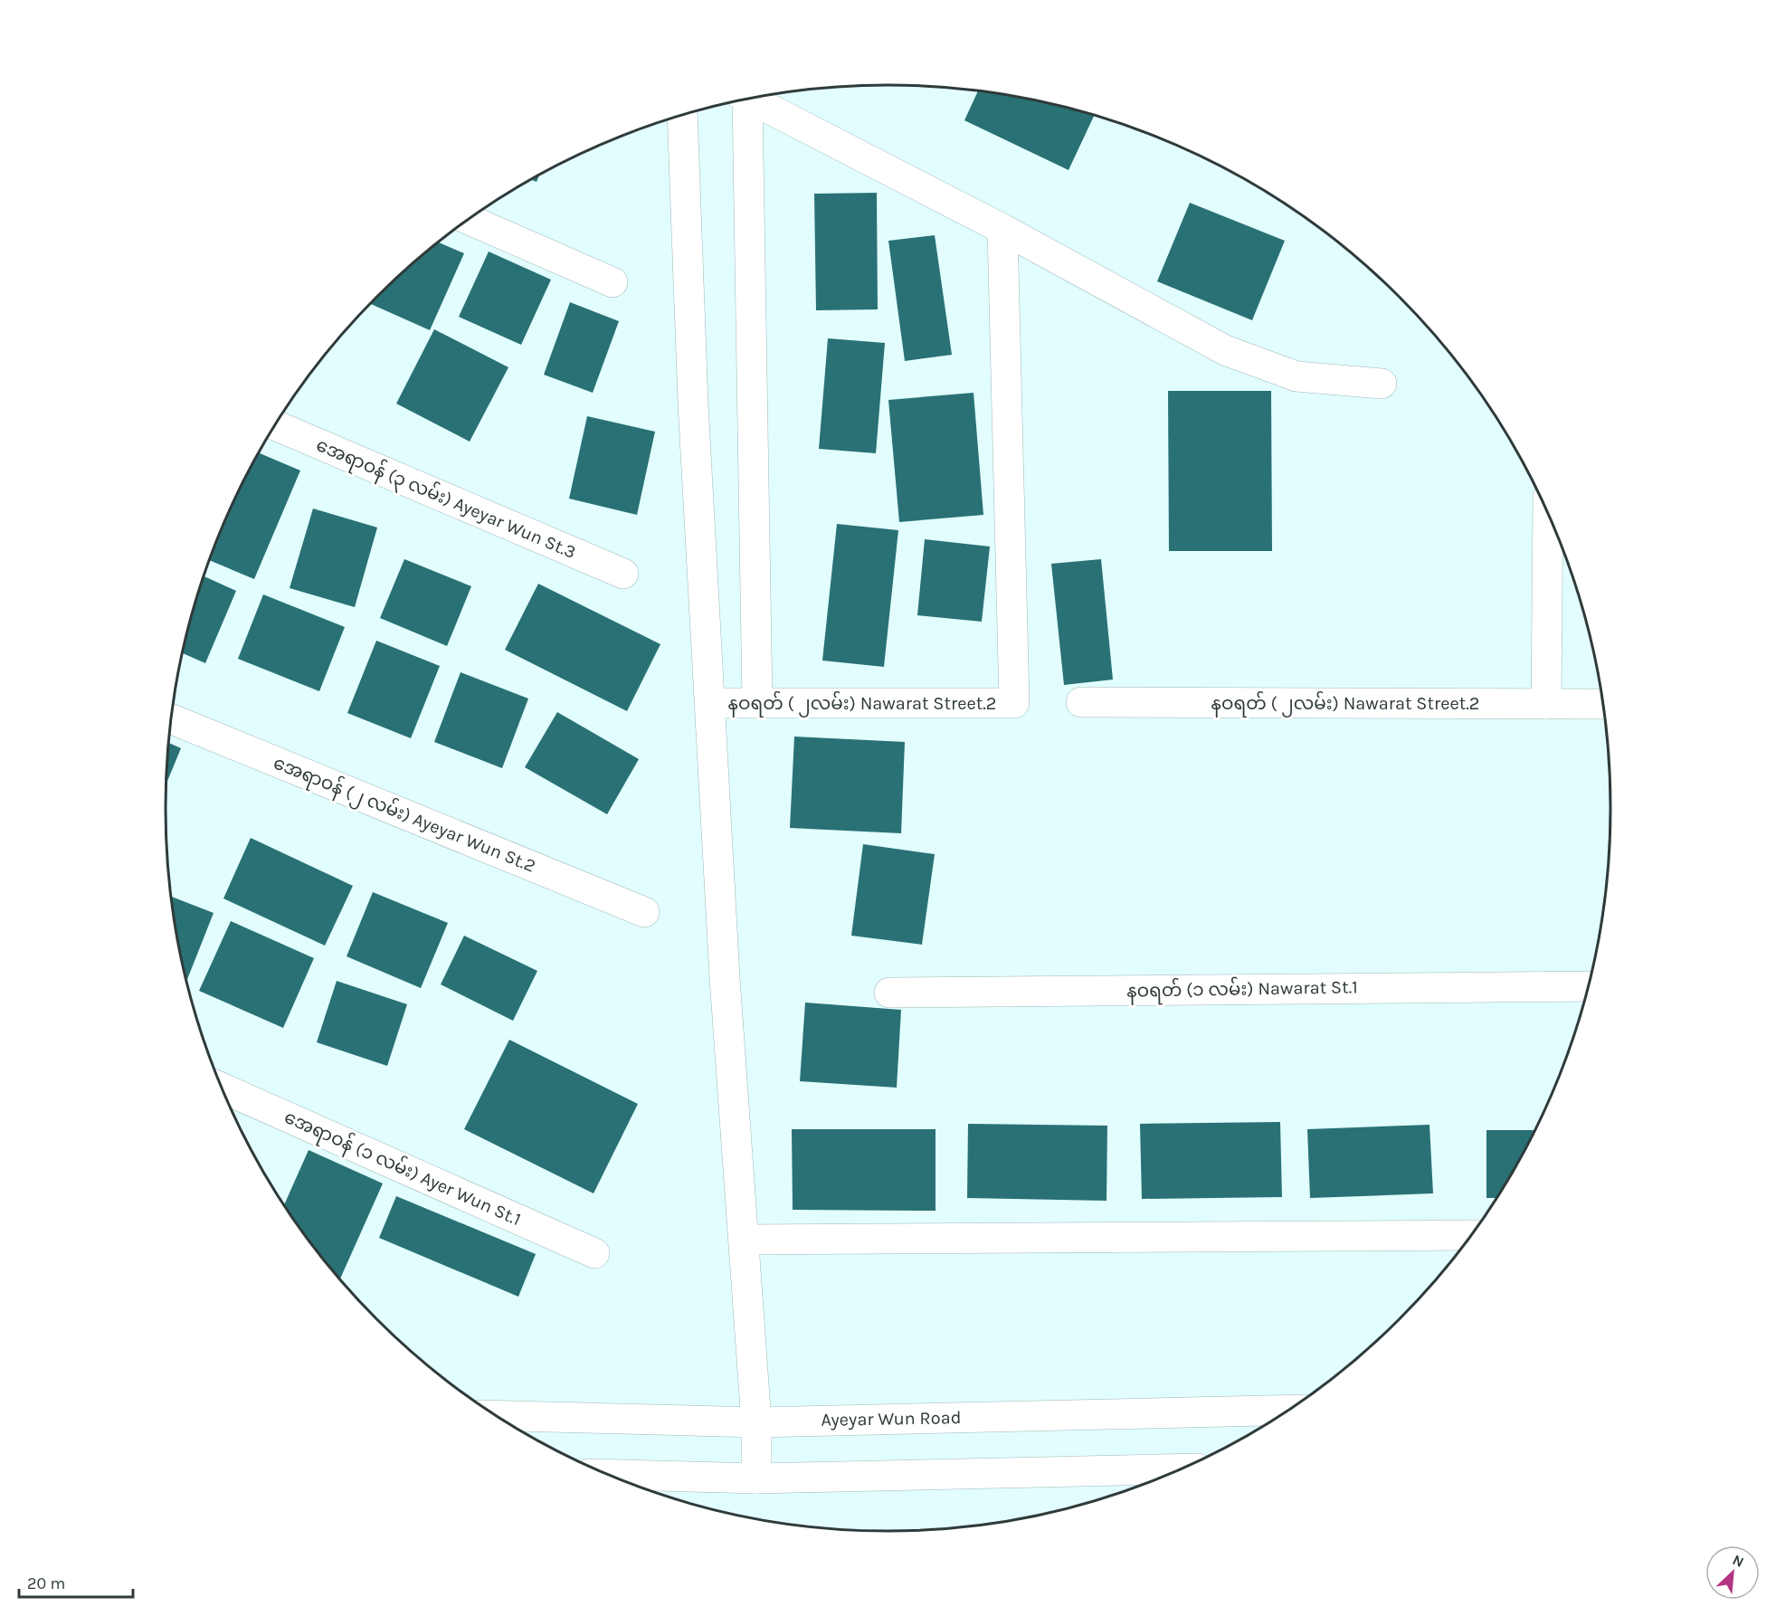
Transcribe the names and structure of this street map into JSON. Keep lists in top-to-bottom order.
{
  "streets": {
    "street": [
      "အေရာဝန် (၃ လမ်း) Ayeyar Wun St.3",
      "နဝရတ် ( ၂လမ်း) Nawarat Street.2",
      "အေရာဝန် (၂ လမ်း) Ayeyar Wun St.2",
      "နဝရတ် (၁ လမ်း) Nawarat St.1",
      "အေရာဝန် (၁ လမ်း) Ayer Wun St.1",
      "Ayeyar Wun Road"
    ]
  },
  "scale_bar": "20 m",
  "north": "top right"
}
